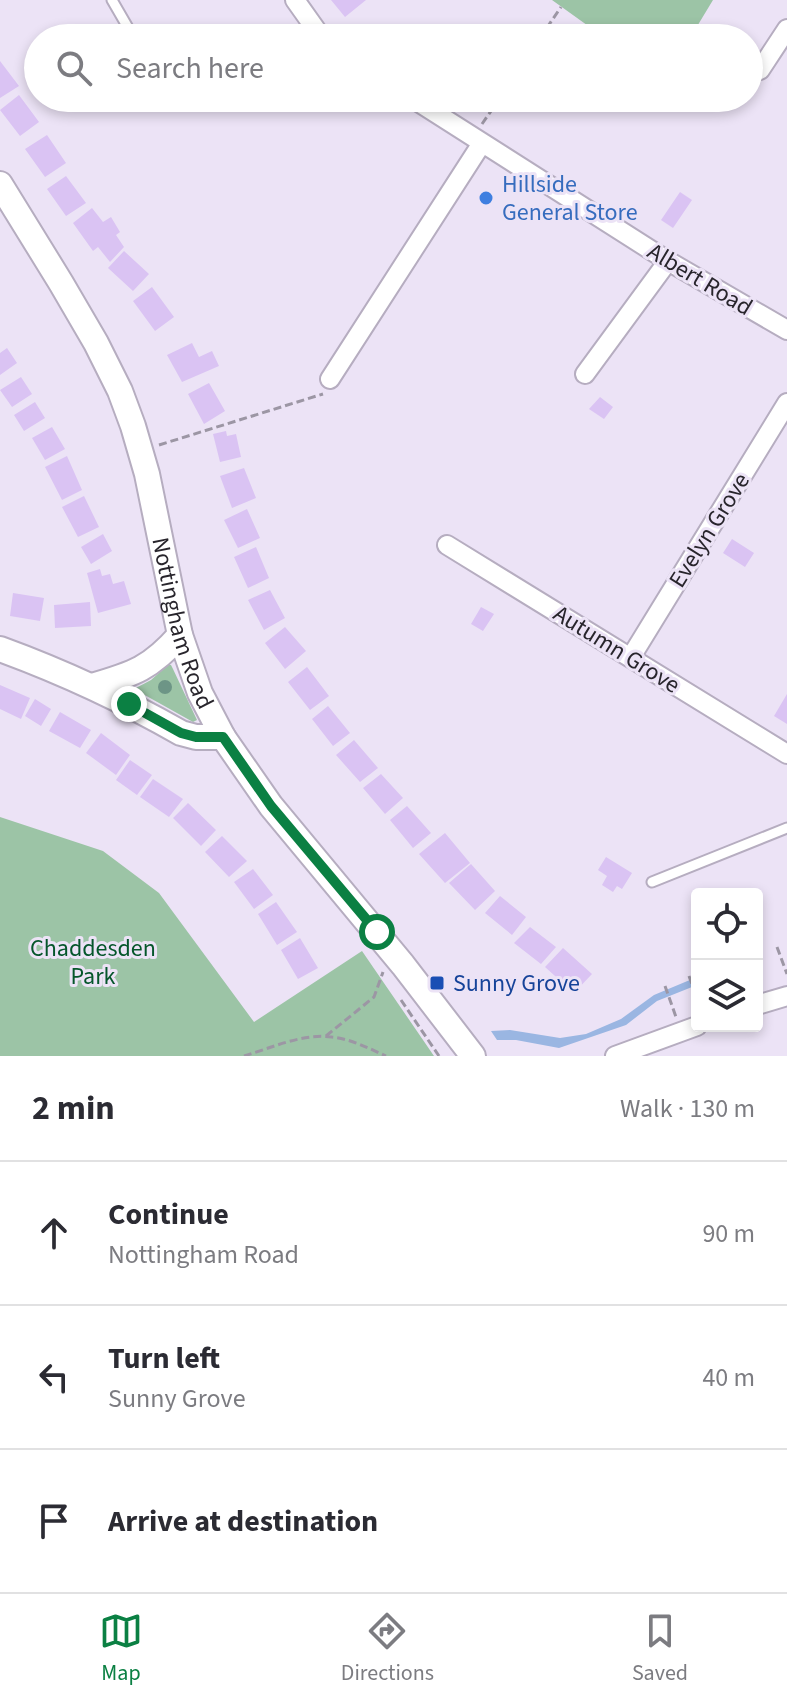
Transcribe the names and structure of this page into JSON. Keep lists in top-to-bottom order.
{
  "streets": {
    "street": [
      "Albert Road",
      "Evelyn Grove",
      "Nottingham Road",
      "Autumn Grove"
    ]
  },
  "crossings": [
    ["Evelyn Grove", "Autumn Grove"]
  ],
  "parks": ["Chaddesden Park"],
  "places": {
    "other": ["Hillside General Store"],
    "transit": ["Sunny Grove"]
  },
  "page": {
    "search": "Search here",
    "heading": ["2 min", "Walk · 130 m"],
    "list": [
      ["Continue", "Nottingham Road", "90 m"],
      ["Turn left", "Sunny Grove", "40 m"],
      "Arrive at destination"
    ],
    "nav": ["Map", "Directions", "Saved"]
  }
}
